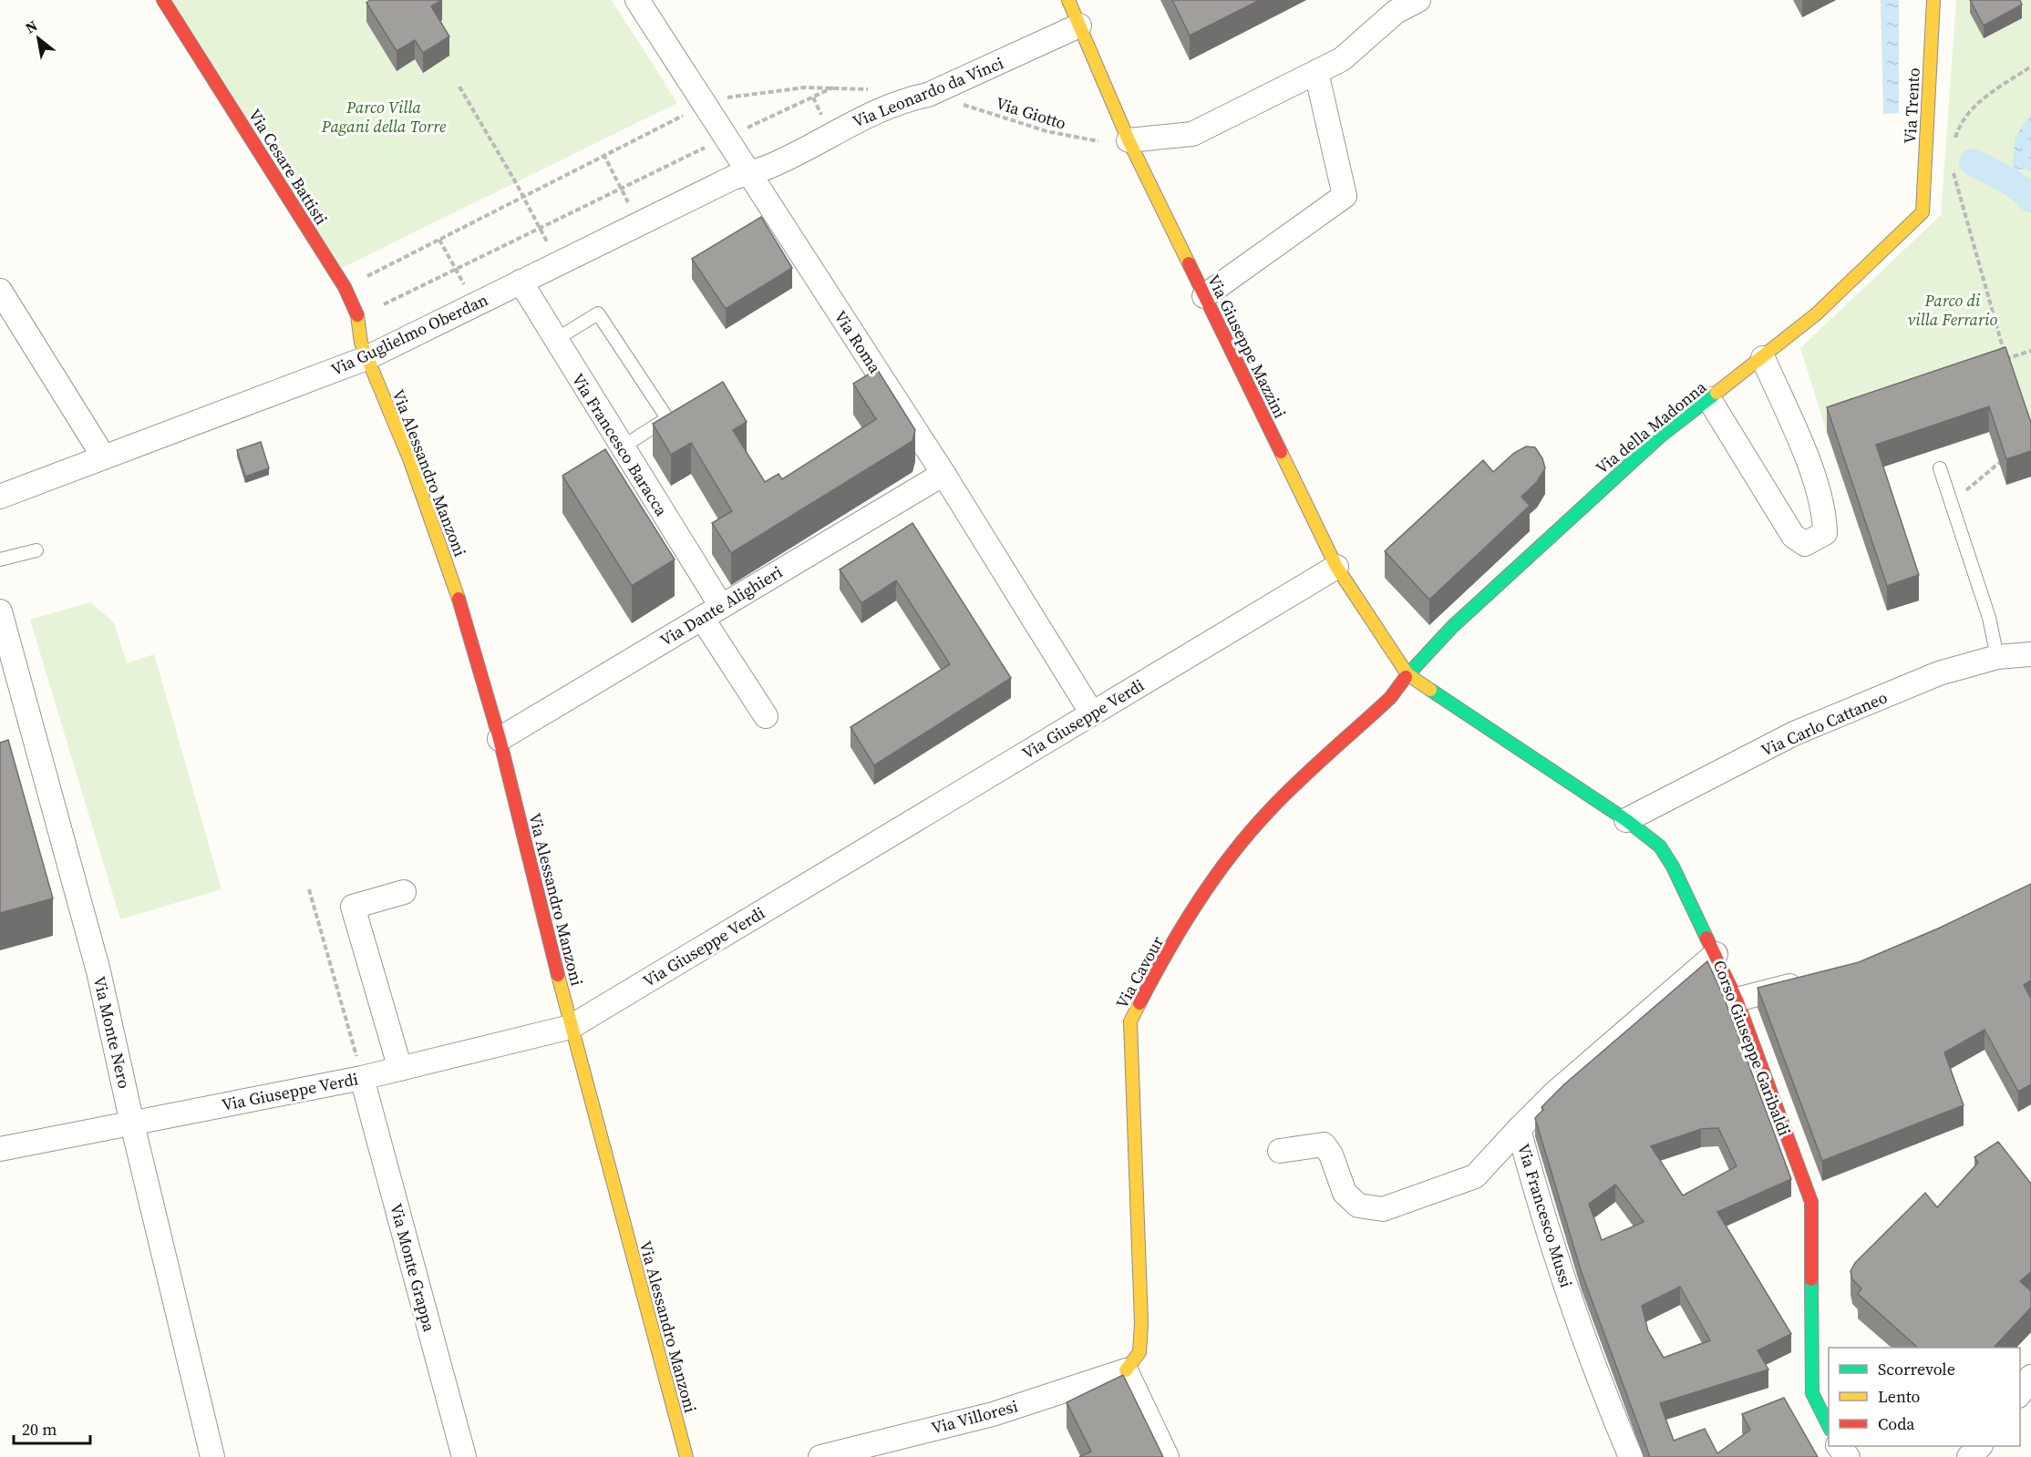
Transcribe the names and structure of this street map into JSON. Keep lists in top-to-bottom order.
{
  "streets": {
    "street": [
      "Via Leonardo da Vinci",
      "Via Trento",
      "Via Cesare Battisti",
      "Via Guglielmo Oberdan",
      "Via Roma",
      "Via Giuseppe Mazzini",
      "Via della Madonna",
      "Via Francesco Baracca",
      "Via Alessandro Manzoni",
      "Via Dante Alighieri",
      "Via Giuseppe Verdi",
      "Via Carlo Cattaneo",
      "Via Cavour",
      "Via Monte Nero",
      "Corso Giuseppe Garibaldi",
      "Via Francesco Mussi",
      "Via Monte Grappa",
      "Via Villoresi"
    ],
    "path": ["Via Giotto"]
  },
  "crossings": [
    ["Via Leonardo da Vinci", "Via Giotto"],
    ["Via Leonardo da Vinci", "Via Guglielmo Oberdan"],
    ["Via Leonardo da Vinci", "Via Roma"],
    ["Via Leonardo da Vinci", "Via Giuseppe Mazzini"],
    ["Via Trento", "Via della Madonna"],
    ["Via Giotto", "Via Cesare Battisti"],
    ["Via Giotto", "Via Roma"],
    ["Via Giotto", "Via Giuseppe Mazzini"],
    ["Via Cesare Battisti", "Via Guglielmo Oberdan"],
    ["Via Cesare Battisti", "Via Alessandro Manzoni"],
    ["Via Guglielmo Oberdan", "Via Roma"],
    ["Via Guglielmo Oberdan", "Via Francesco Baracca"],
    ["Via Guglielmo Oberdan", "Via Alessandro Manzoni"],
    ["Via Roma", "Via Dante Alighieri"],
    ["Via Roma", "Via Giuseppe Verdi"],
    ["Via Giuseppe Mazzini", "Via della Madonna"],
    ["Via Giuseppe Mazzini", "Via Giuseppe Verdi"],
    ["Via Giuseppe Mazzini", "Via Cavour"],
    ["Via Giuseppe Mazzini", "Corso Giuseppe Garibaldi"],
    ["Via della Madonna", "Via Cavour"],
    ["Via della Madonna", "Corso Giuseppe Garibaldi"],
    ["Via Francesco Baracca", "Via Dante Alighieri"],
    ["Via Alessandro Manzoni", "Via Dante Alighieri"],
    ["Via Alessandro Manzoni", "Via Giuseppe Verdi"],
    ["Via Giuseppe Verdi", "Via Monte Nero"],
    ["Via Giuseppe Verdi", "Via Monte Grappa"],
    ["Via Carlo Cattaneo", "Corso Giuseppe Garibaldi"],
    ["Via Cavour", "Corso Giuseppe Garibaldi"],
    ["Via Cavour", "Via Villoresi"],
    ["Corso Giuseppe Garibaldi", "Via Francesco Mussi"]
  ],
  "parks": ["Parco Villa Pagani della Torre", "Parco di villa Ferrario"],
  "legend": ["Scorrevole", "Lento", "Coda"],
  "scale_bar": "20 m",
  "north": "top left"
}
